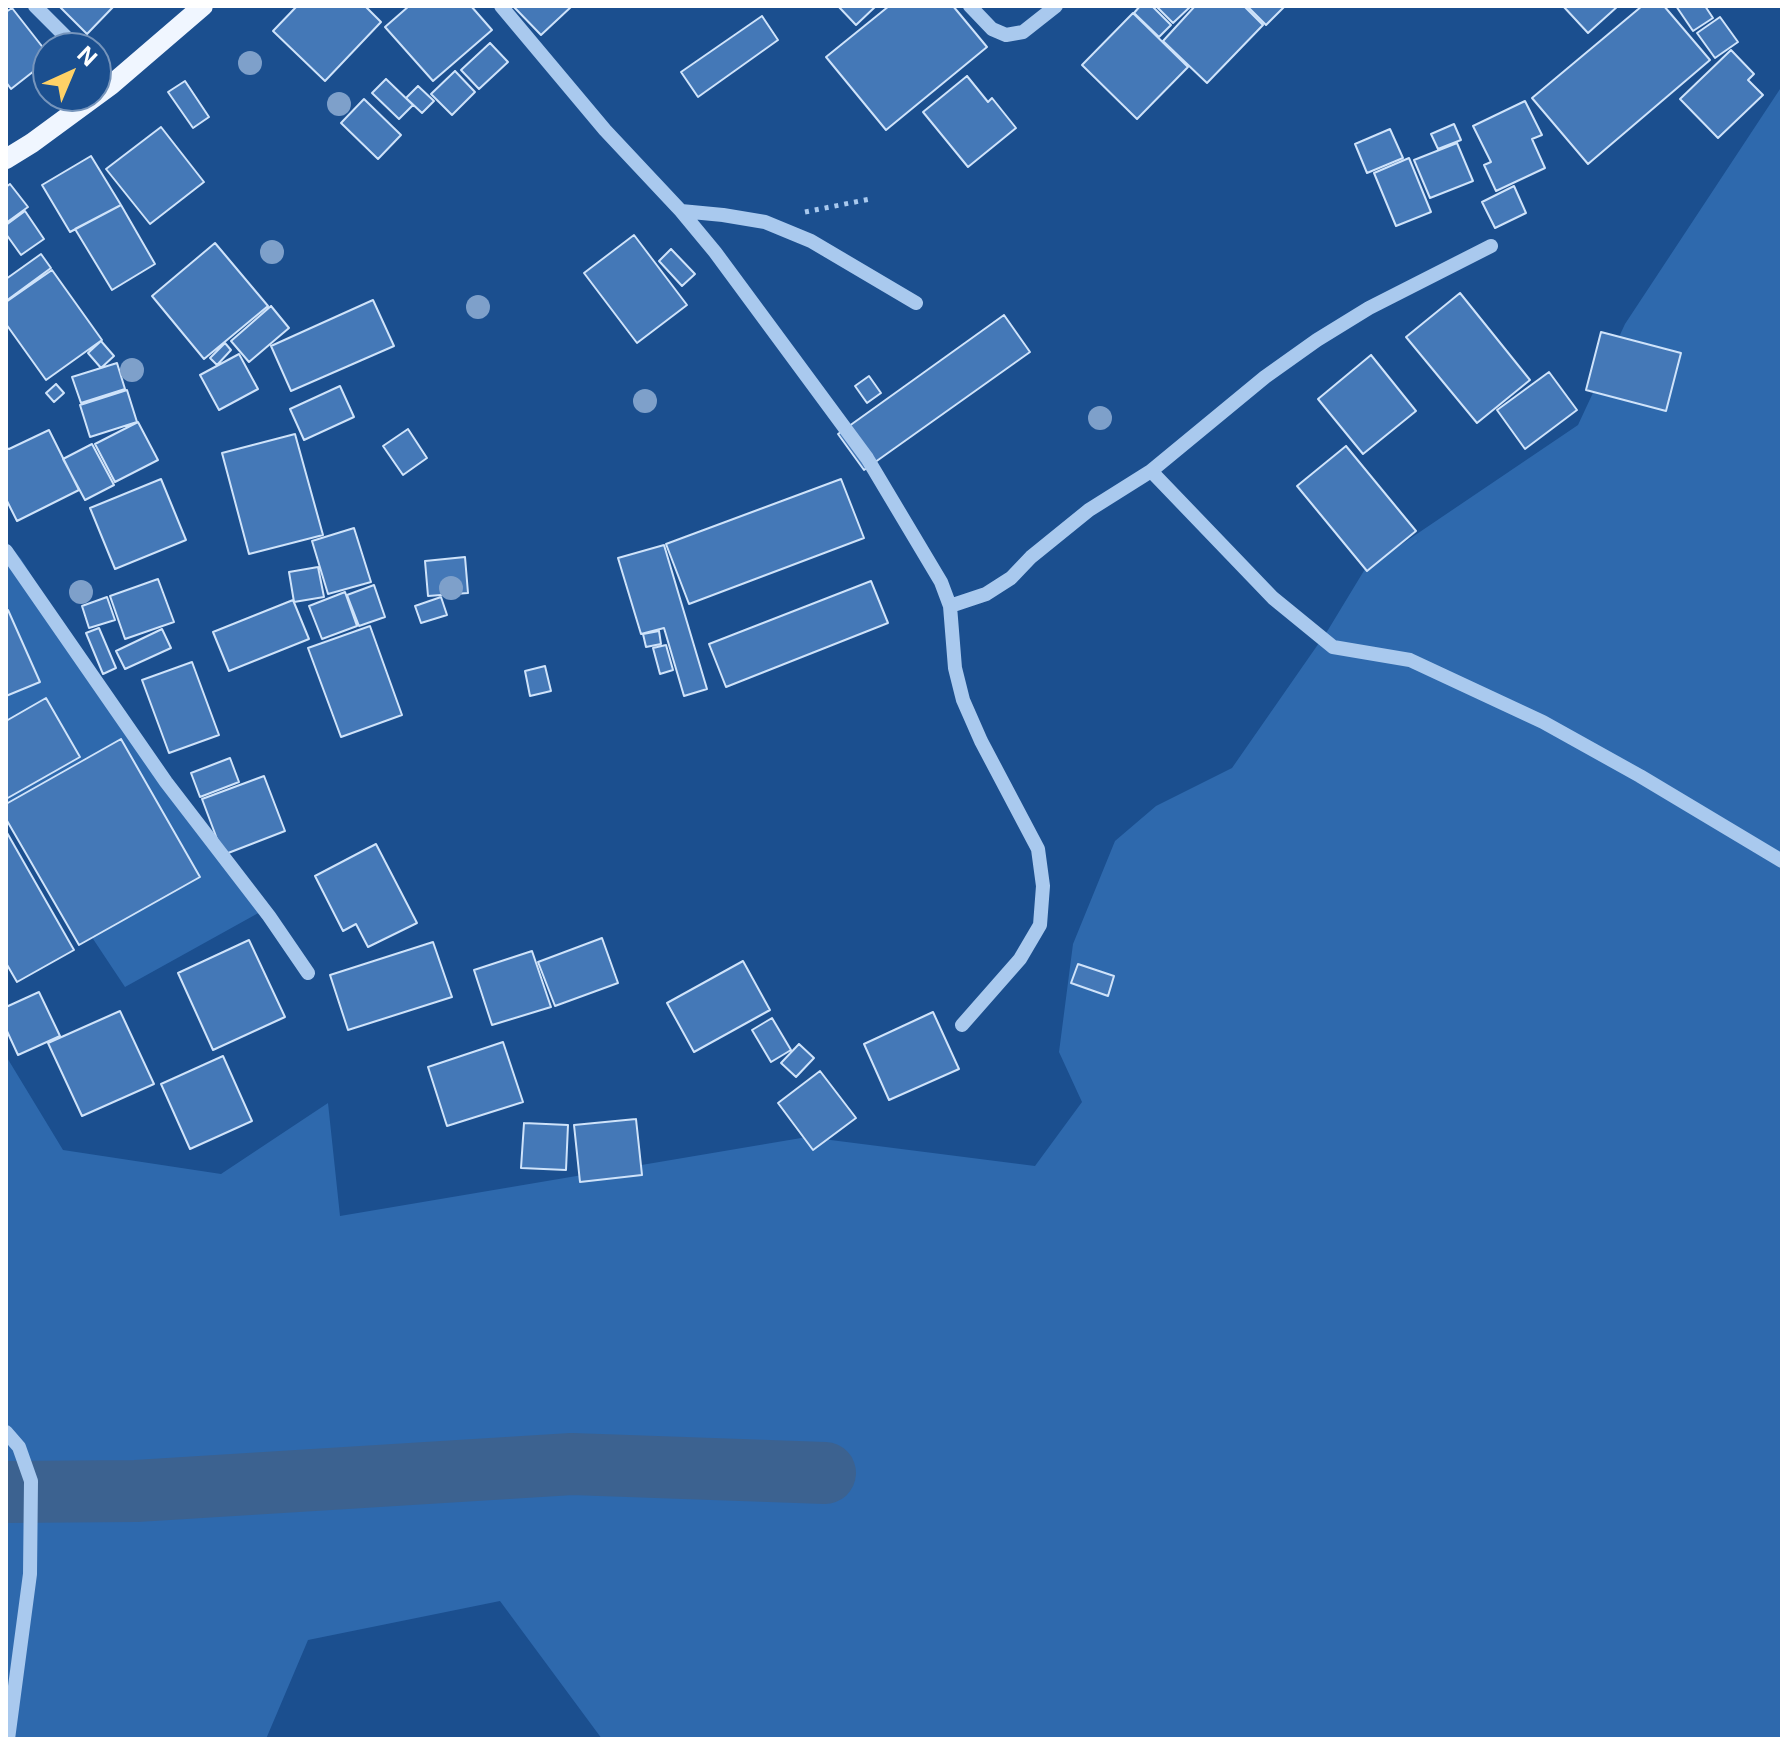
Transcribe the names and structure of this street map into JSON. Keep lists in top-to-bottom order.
{
  "north": "top right"
}
